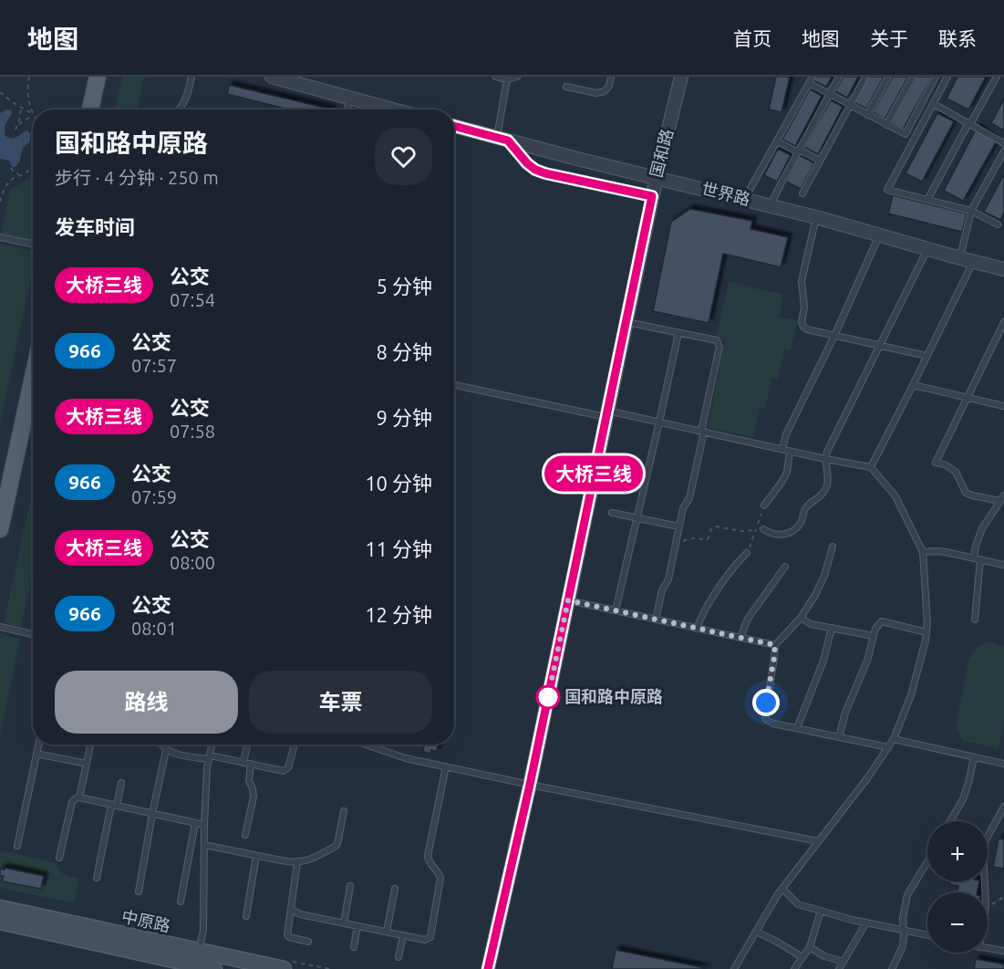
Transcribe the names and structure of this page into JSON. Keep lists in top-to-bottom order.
{
  "streets": {
    "main road": ["中原路"],
    "street": ["国和路", "世界路"]
  },
  "crossings": [
    ["国和路", "世界路"]
  ],
  "places": ["国和路中原路"],
  "lines": ["bus line 大桥三线"],
  "page": {
    "header": "地图",
    "nav": [
      "首页",
      "地图",
      "关于",
      "联系"
    ],
    "on_map": "大桥三线",
    "heading": [
      ["国和路中原路", "步行 · 4 分钟 · 250 m"],
      "发车时间"
    ],
    "list": [
      {
        "mark": "大桥三线",
        "name": "公交",
        "note": "07:54",
        "value": "5 分钟"
      },
      {
        "mark": "966",
        "name": "公交",
        "note": "07:57",
        "value": "8 分钟"
      },
      {
        "mark": "大桥三线",
        "name": "公交",
        "note": "07:58",
        "value": "9 分钟"
      },
      {
        "mark": "966",
        "name": "公交",
        "note": "07:59",
        "value": "10 分钟"
      },
      {
        "mark": "大桥三线",
        "name": "公交",
        "note": "08:00",
        "value": "11 分钟"
      },
      {
        "mark": "966",
        "name": "公交",
        "note": "08:01",
        "value": "12 分钟"
      }
    ],
    "buttons": ["路线", "车票"],
    "map_buttons": ["+", "−"]
  }
}
